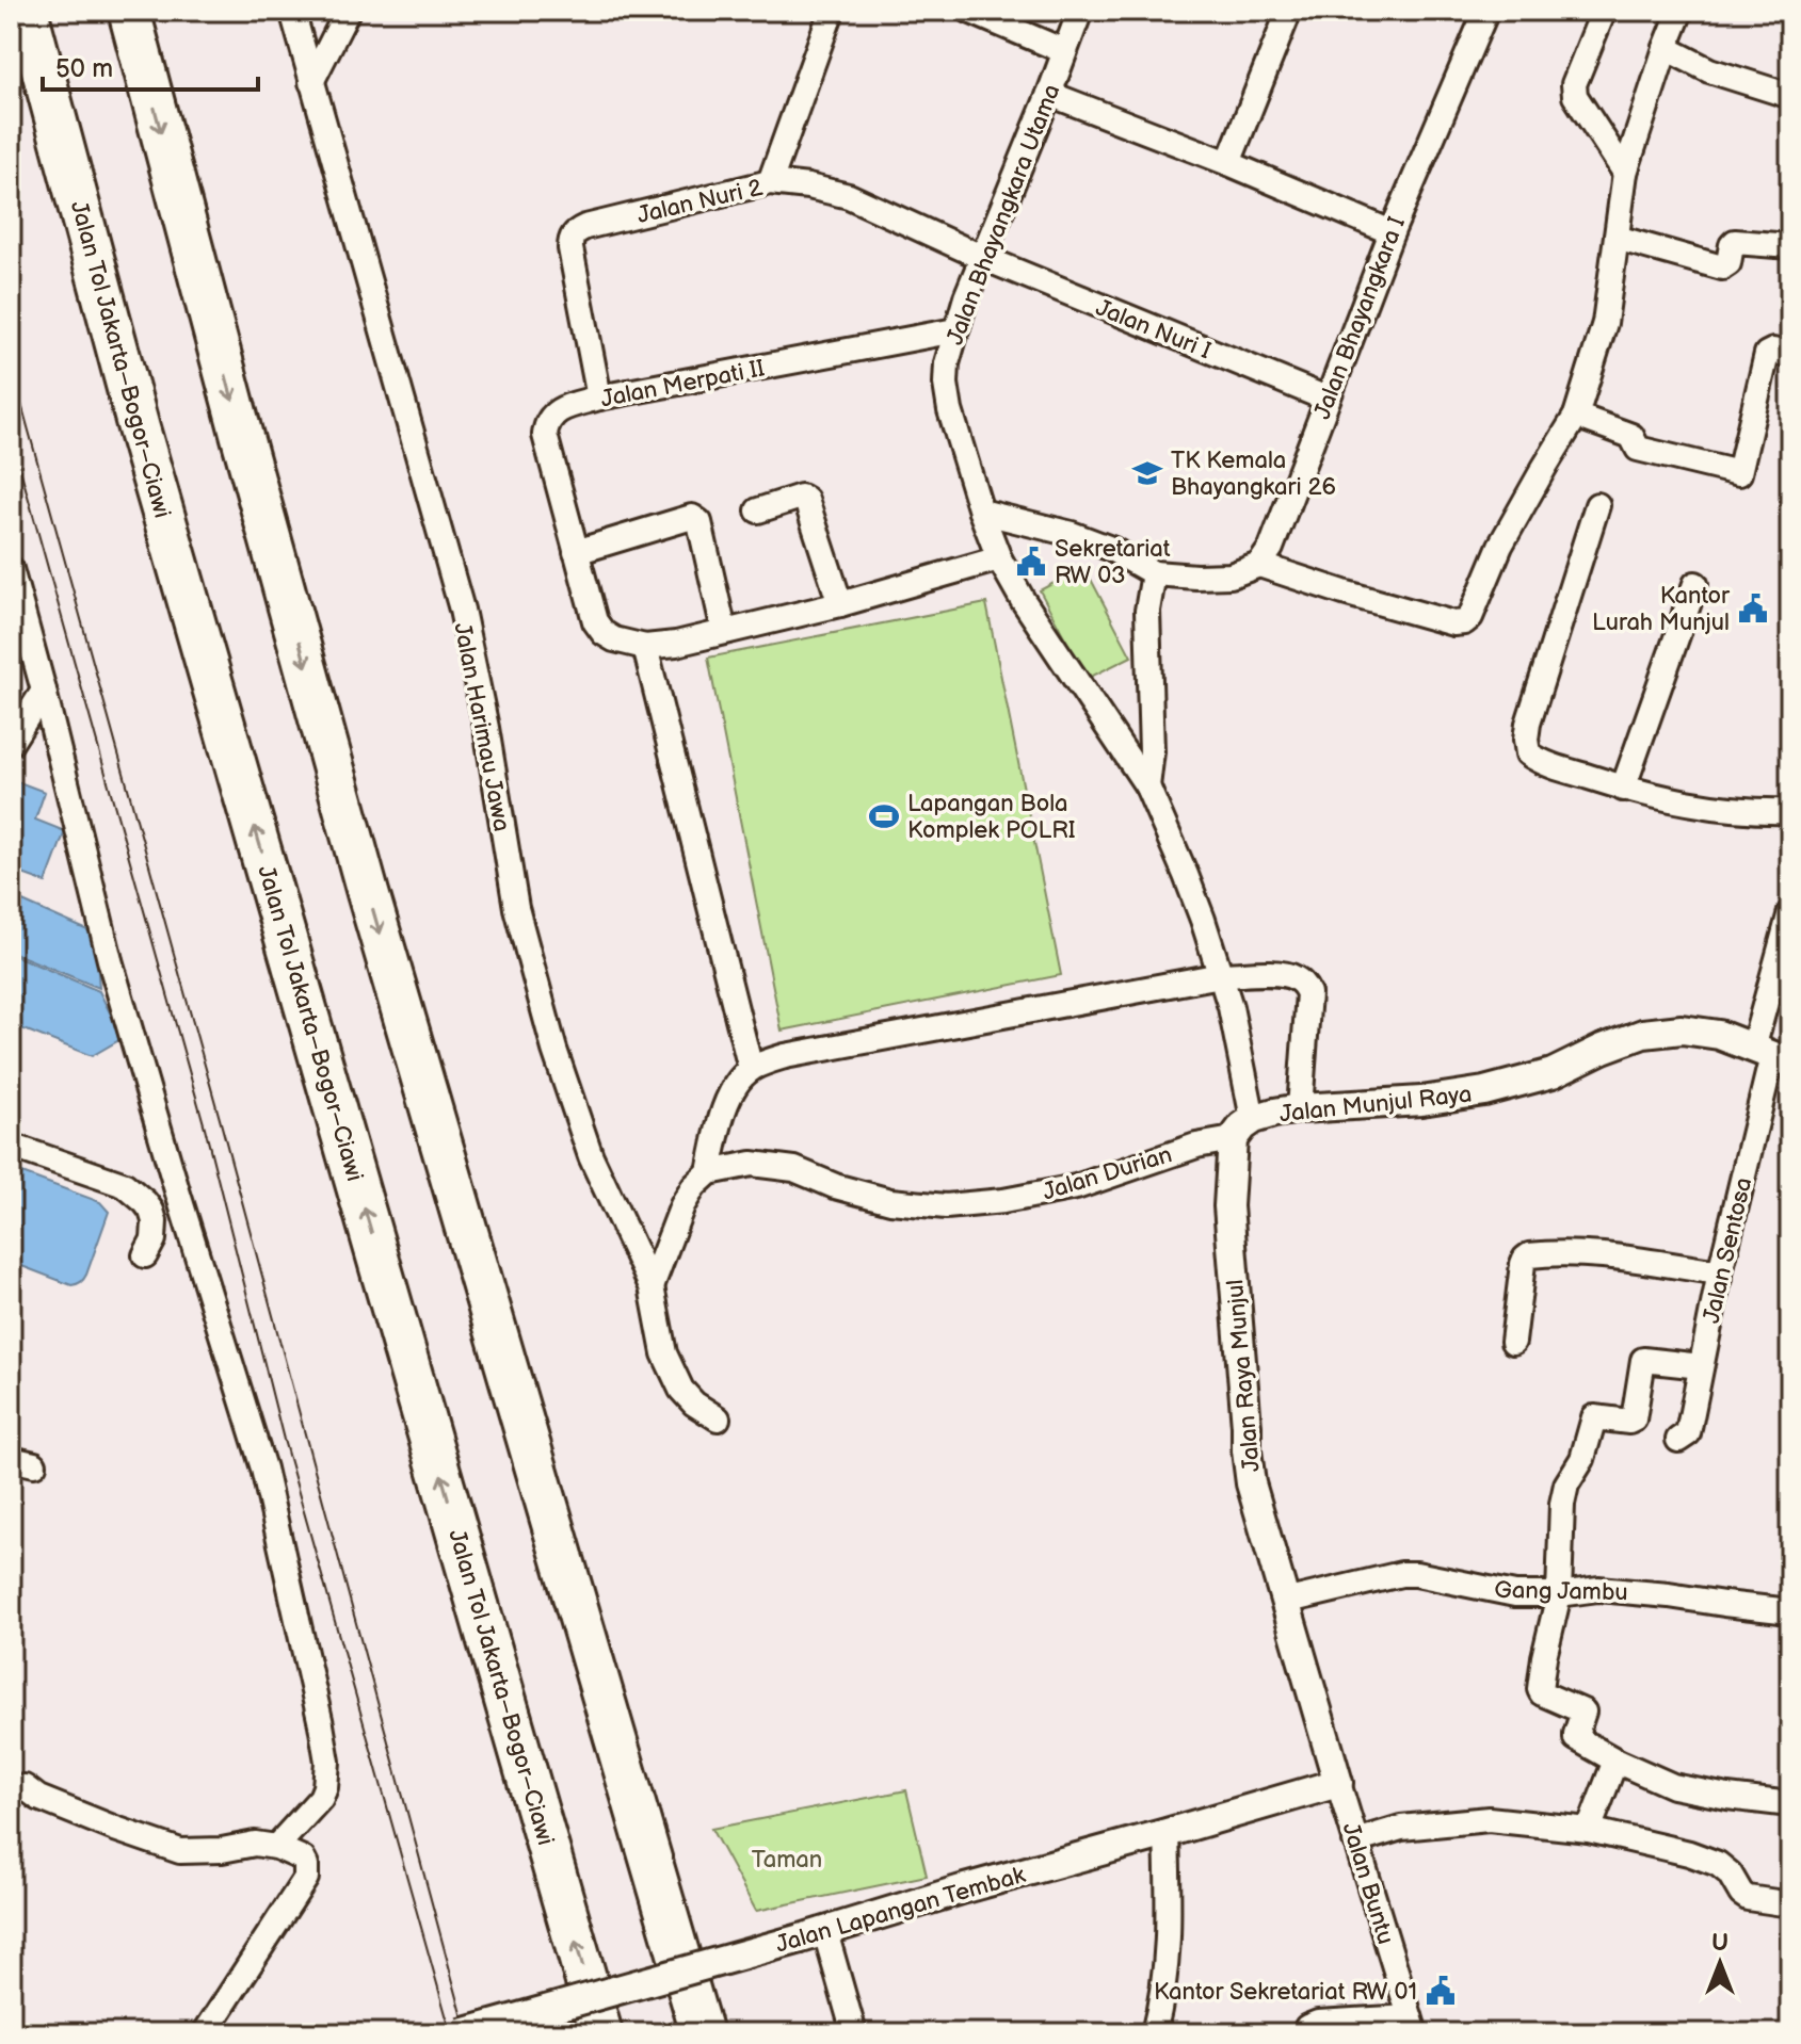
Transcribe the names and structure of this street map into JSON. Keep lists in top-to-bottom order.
{
  "streets": {
    "highway": ["Jalan Tol Jakarta–Bogor–Ciawi"],
    "street": [
      "Jalan Nuri 2",
      "Jalan Bhayangkara Utama",
      "Jalan Bhayangkara I",
      "Jalan Nuri I",
      "Jalan Merpati II",
      "Jalan Harimau Jawa",
      "Jalan Munjul Raya",
      "Jalan Durian",
      "Jalan Sentosa",
      "Jalan Raya Munjul",
      "Gang Jambu",
      "Jalan Buntu",
      "Jalan Lapangan Tembak"
    ]
  },
  "crossings": [
    ["Jalan Nuri 2", "Jalan Bhayangkara Utama"],
    ["Jalan Nuri 2", "Jalan Nuri I"],
    ["Jalan Nuri 2", "Jalan Merpati II"],
    ["Jalan Bhayangkara Utama", "Jalan Nuri I"],
    ["Jalan Bhayangkara Utama", "Jalan Merpati II"],
    ["Jalan Bhayangkara Utama", "Jalan Munjul Raya"],
    ["Jalan Bhayangkara I", "Jalan Nuri I"],
    ["Jalan Munjul Raya", "Jalan Sentosa"],
    ["Jalan Durian", "Jalan Raya Munjul"],
    ["Jalan Raya Munjul", "Gang Jambu"],
    ["Jalan Raya Munjul", "Jalan Buntu"],
    ["Jalan Raya Munjul", "Jalan Lapangan Tembak"],
    ["Jalan Buntu", "Jalan Lapangan Tembak"]
  ],
  "parks": ["Taman"],
  "places": {
    "school or university": ["TK Kemala Bhayangkari 26"],
    "public building": ["Sekretariat RW 03", "Kantor Lurah Munjul", "Kantor Sekretariat RW 01"],
    "sports": ["Lapangan Bola Komplek POLRI"]
  },
  "scale_bar": "50 m",
  "north": "top"
}
